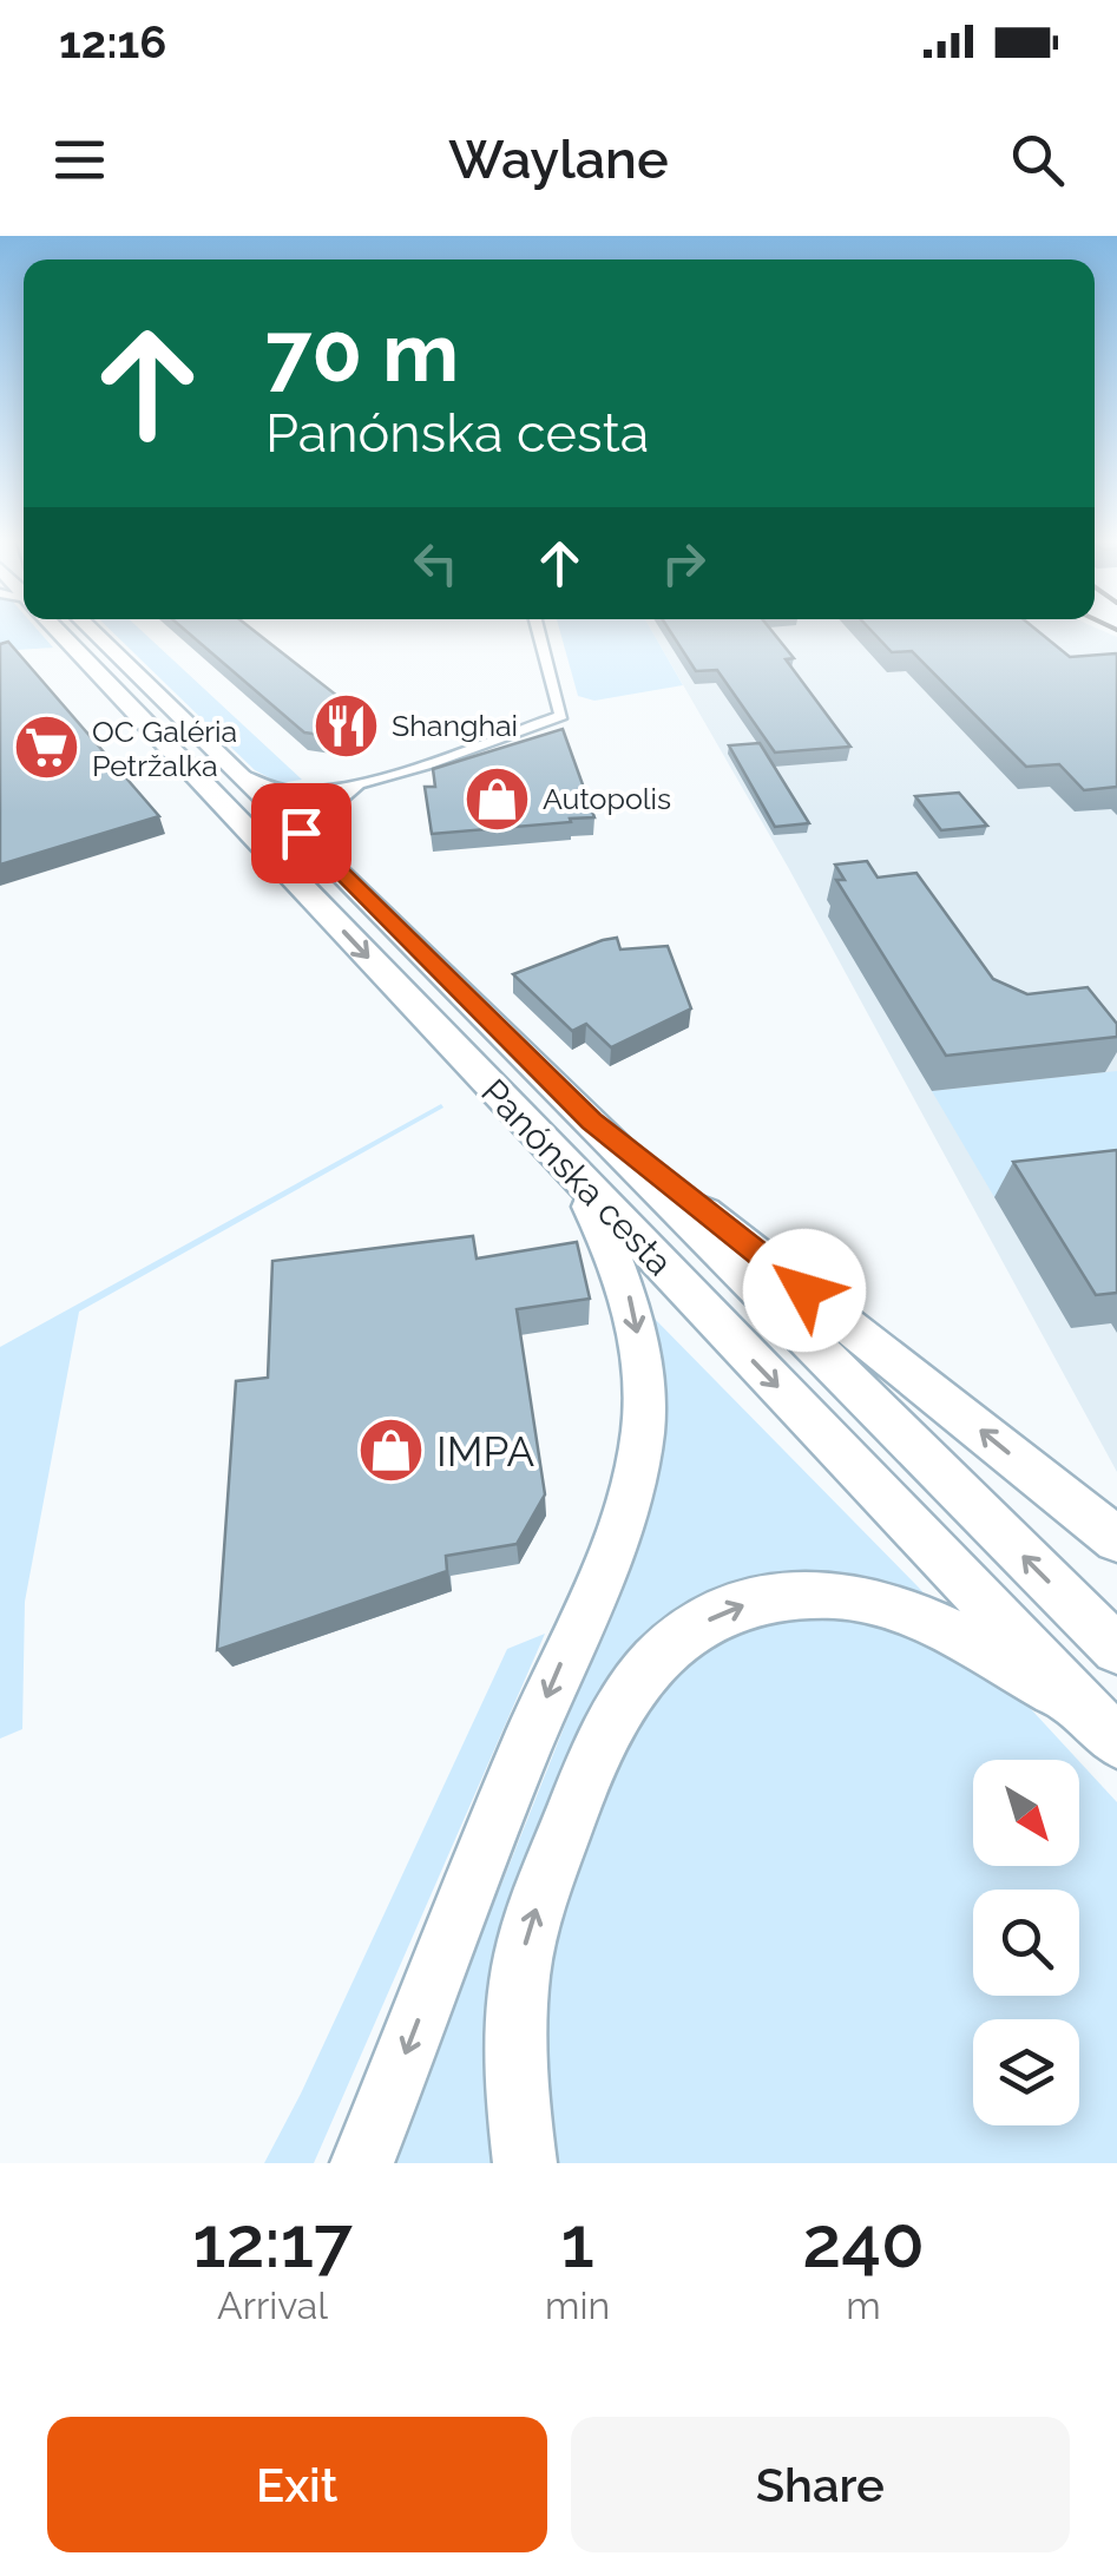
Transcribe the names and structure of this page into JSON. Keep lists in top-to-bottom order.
{
  "streets": {
    "main road": ["Panónska cesta"]
  },
  "places": {
    "restaurant": ["Shanghai"],
    "supermarket": ["OC Galéria Petržalka"],
    "shop": ["Autopolis", "IMPA"]
  },
  "north": "bottom right",
  "page": {
    "status": "12:16",
    "header": "Waylane",
    "turn": ["70 m", "Panónska cesta"],
    "eta": [
      "12:17",
      "Arrival",
      "1",
      "min",
      "240",
      "m"
    ],
    "buttons": ["Exit", "Share"]
  }
}
